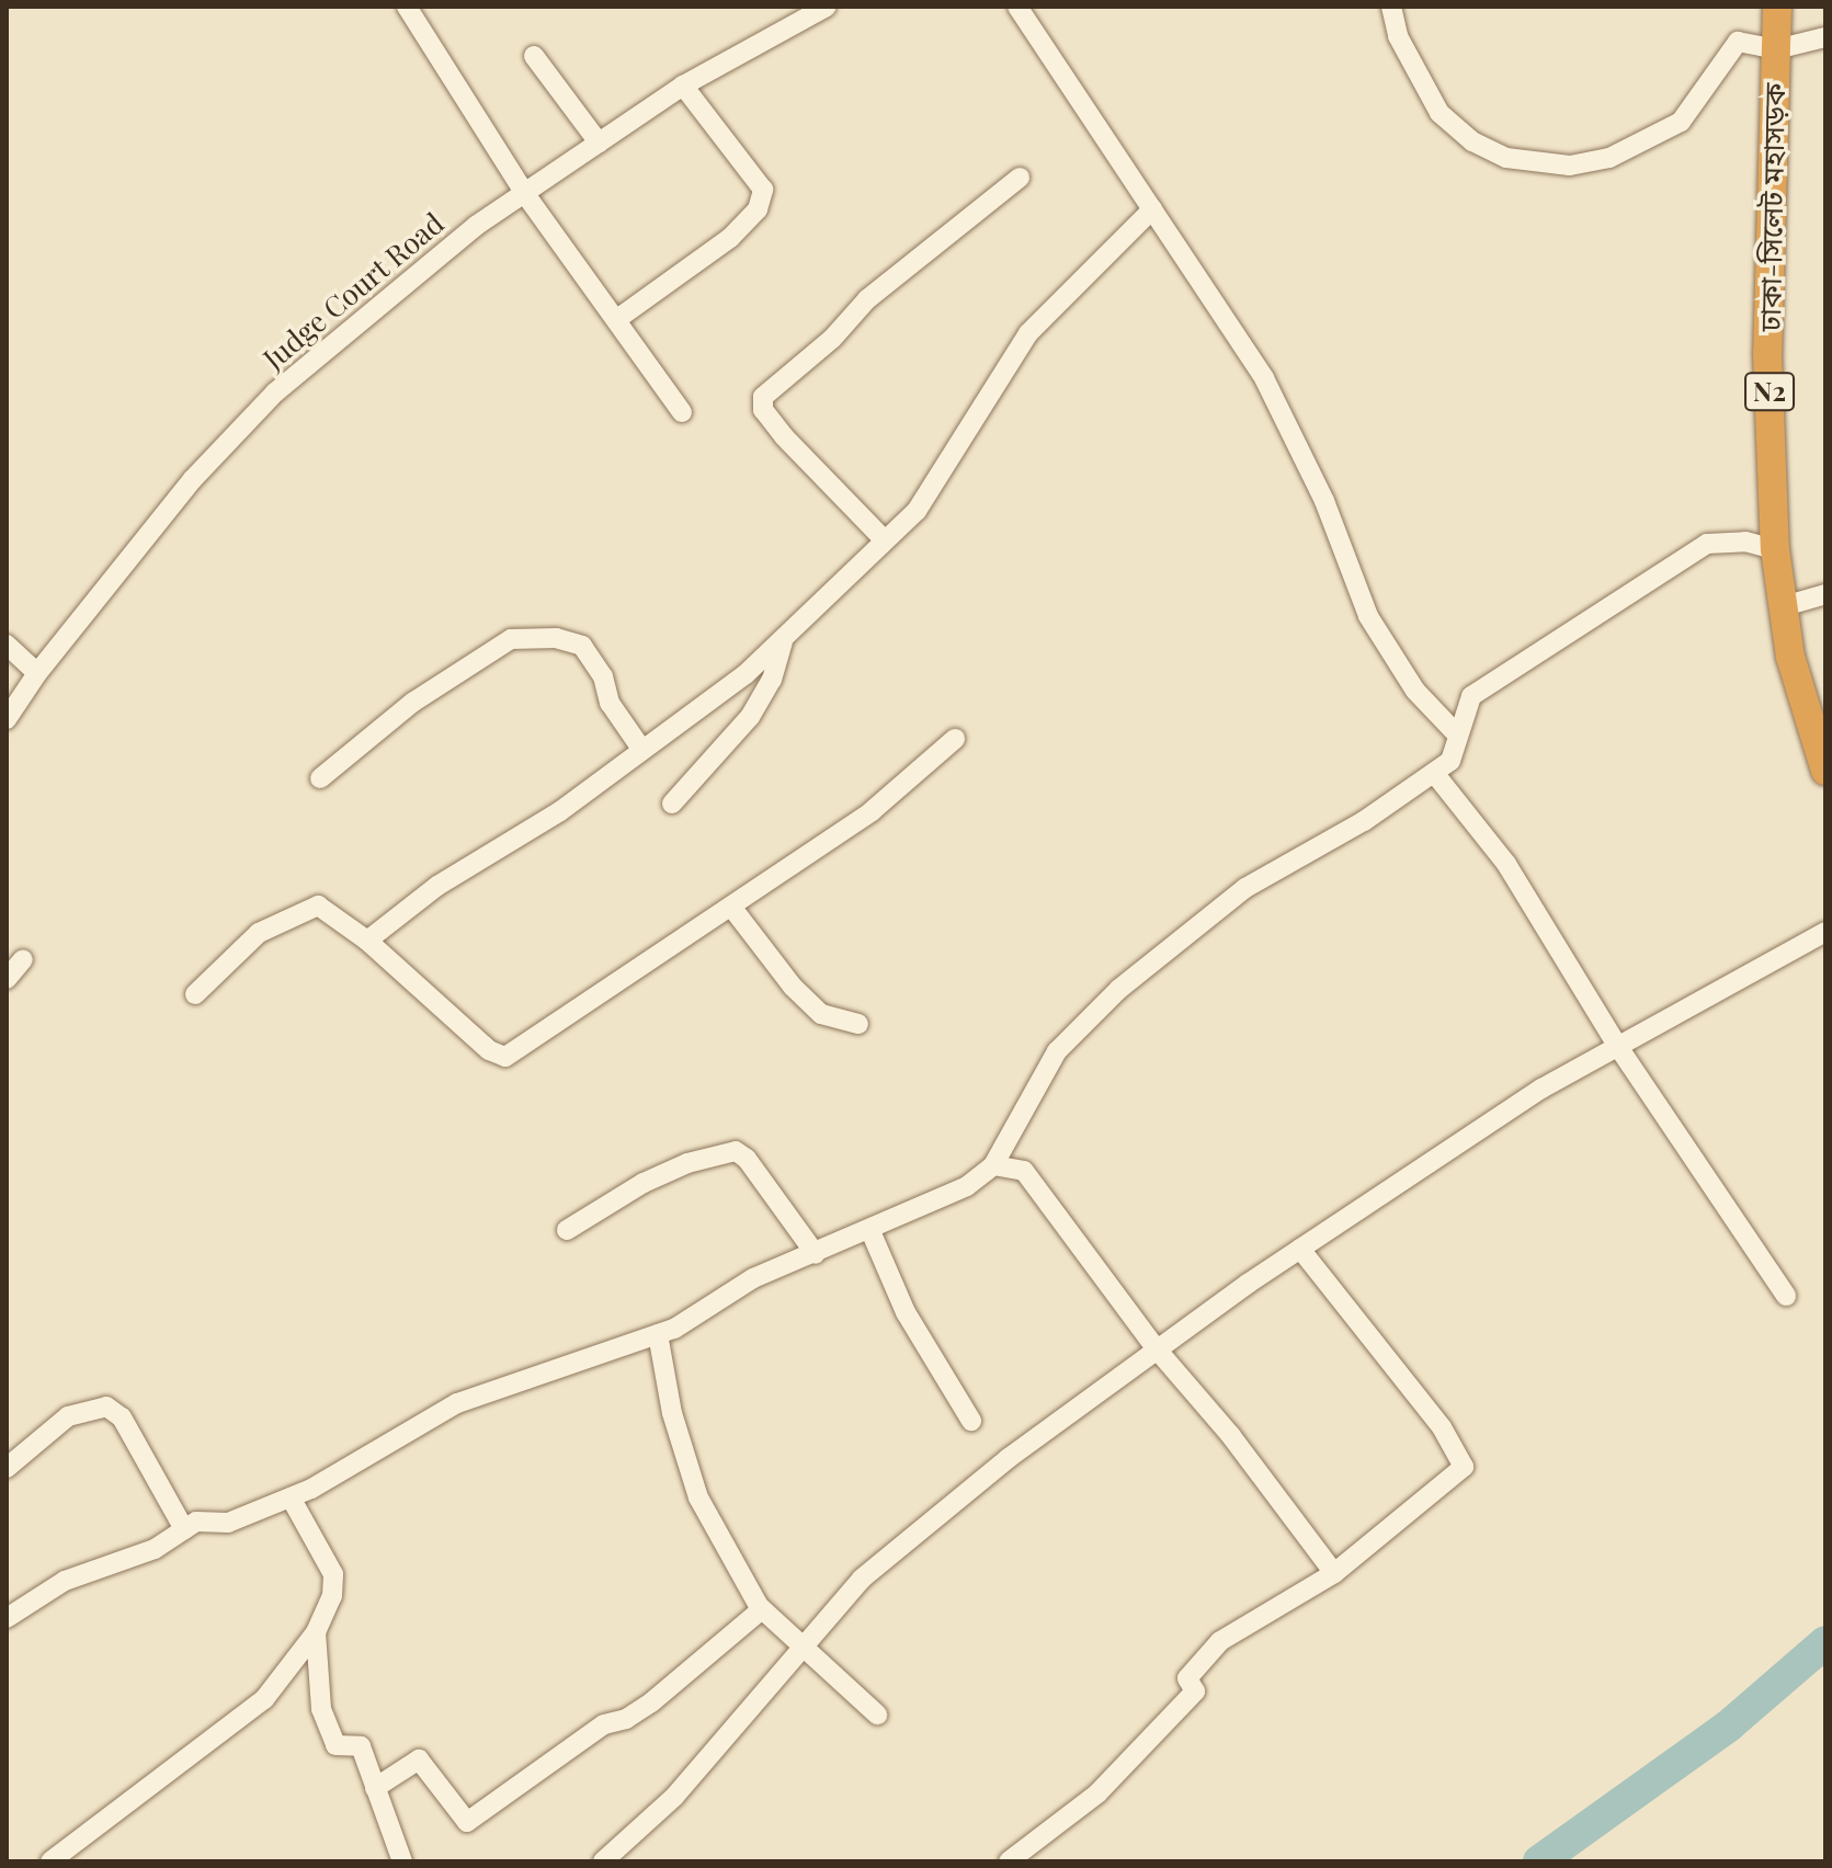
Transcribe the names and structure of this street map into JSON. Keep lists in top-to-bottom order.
{
  "streets": {
    "highway": ["ঢাকা-সিলেট মহাসড়ক", "N2"],
    "street": ["Judge Court Road"]
  }
}
